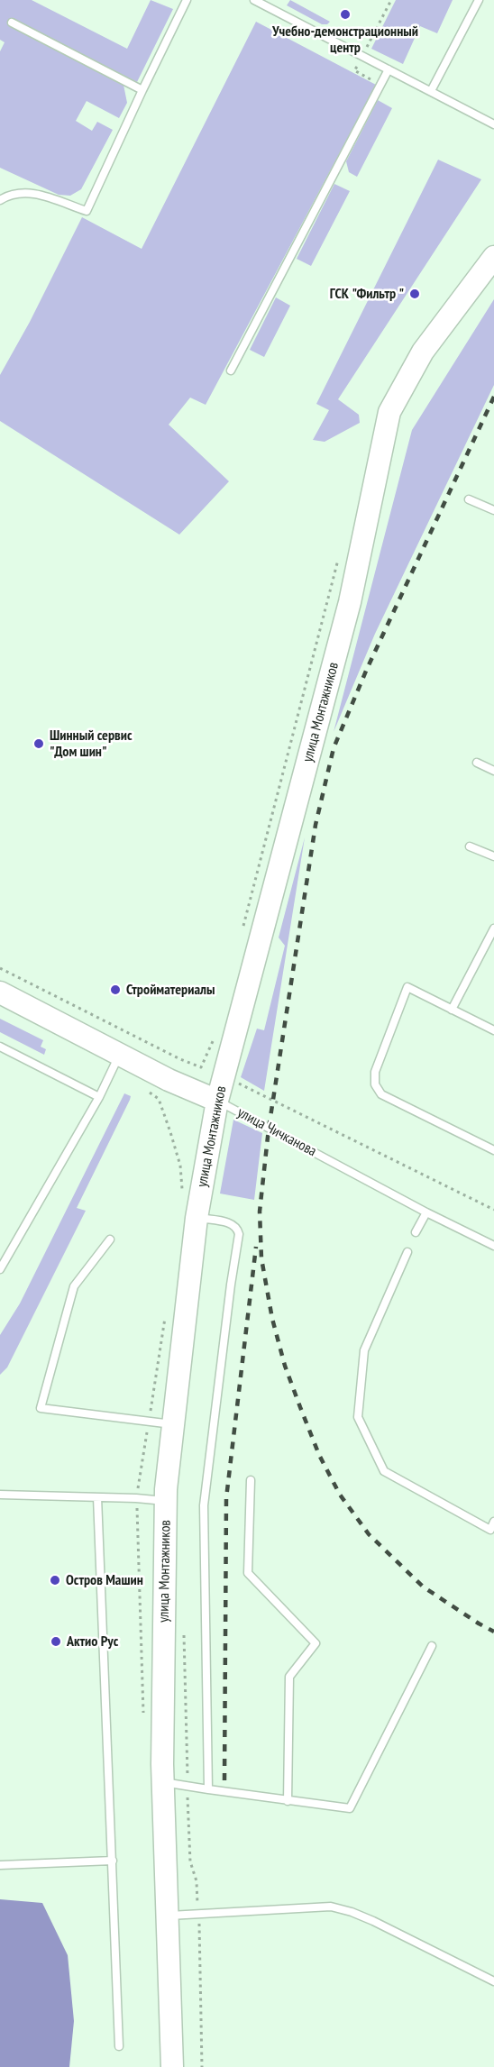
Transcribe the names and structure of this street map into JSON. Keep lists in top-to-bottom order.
{
  "streets": {
    "main road": ["улица Монтажников", "улица Чичканова"]
  },
  "crossings": [
    ["улица Монтажников", "улица Чичканова"]
  ],
  "places": [
    "Учебно-демонстрационный центр",
    "ГСК \"Фильтр \"",
    "Шинный сервис \"Дом шин\"",
    "Стройматериалы",
    "Остров Машин",
    "Актио Рус"
  ]
}
